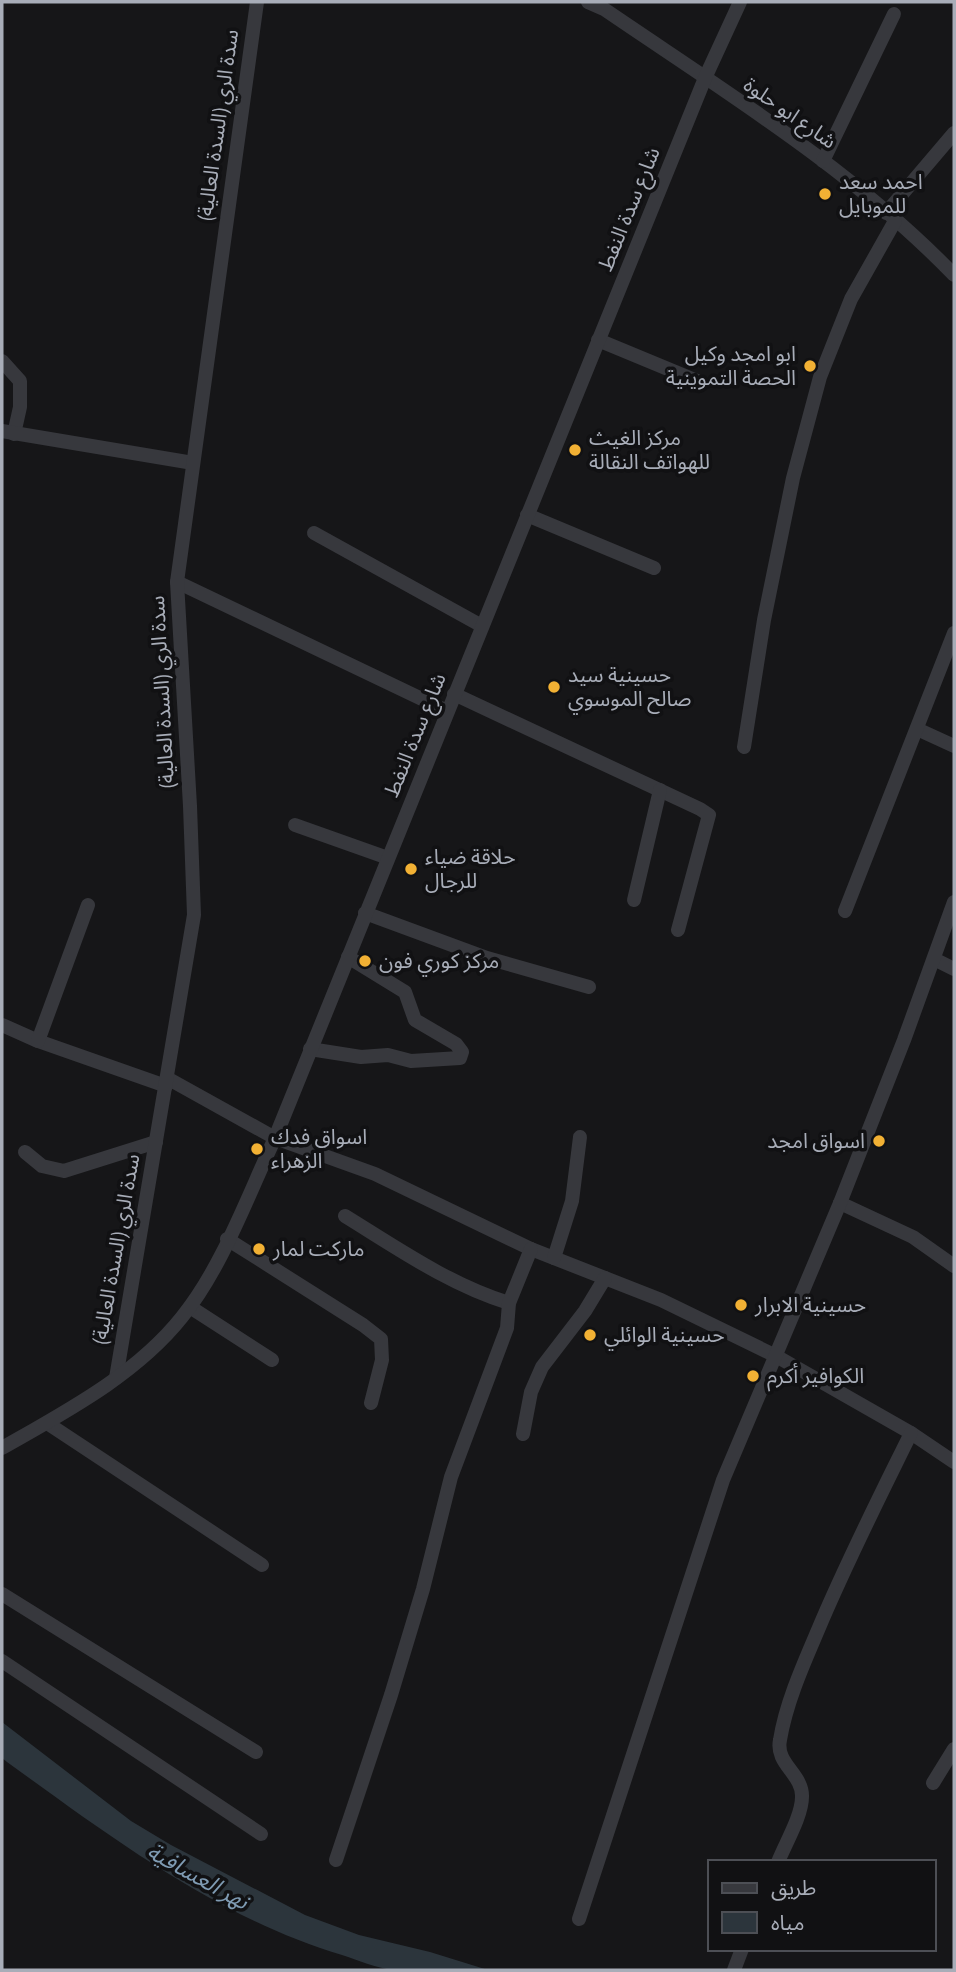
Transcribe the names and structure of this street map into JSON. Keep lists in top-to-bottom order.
{
  "streets": {
    "street": ["شارع ابو حلوة", "سدة الري (السدة العالية)", "شارع سدة النفط"]
  },
  "crossings": [
    ["شارع ابو حلوة", "شارع سدة النفط"],
    ["سدة الري (السدة العالية)", "شارع سدة النفط"]
  ],
  "water": ["نهر العسافية"],
  "places": [
    "احمد سعد للموبايل",
    "ابو امجد وكيل الحصة التموينية",
    "مركز الغيث للهواتف النقالة",
    "حسينية سيد صالح الموسوي",
    "حلاقة ضياء للرجال",
    "مركز كوري فون",
    "اسواق امجد",
    "اسواق فدك الزهراء",
    "ماركت لمار",
    "حسينية الابرار",
    "حسينية الوائلي",
    "الكوافير أكرم"
  ],
  "legend": ["طريق", "مياه"]
}
